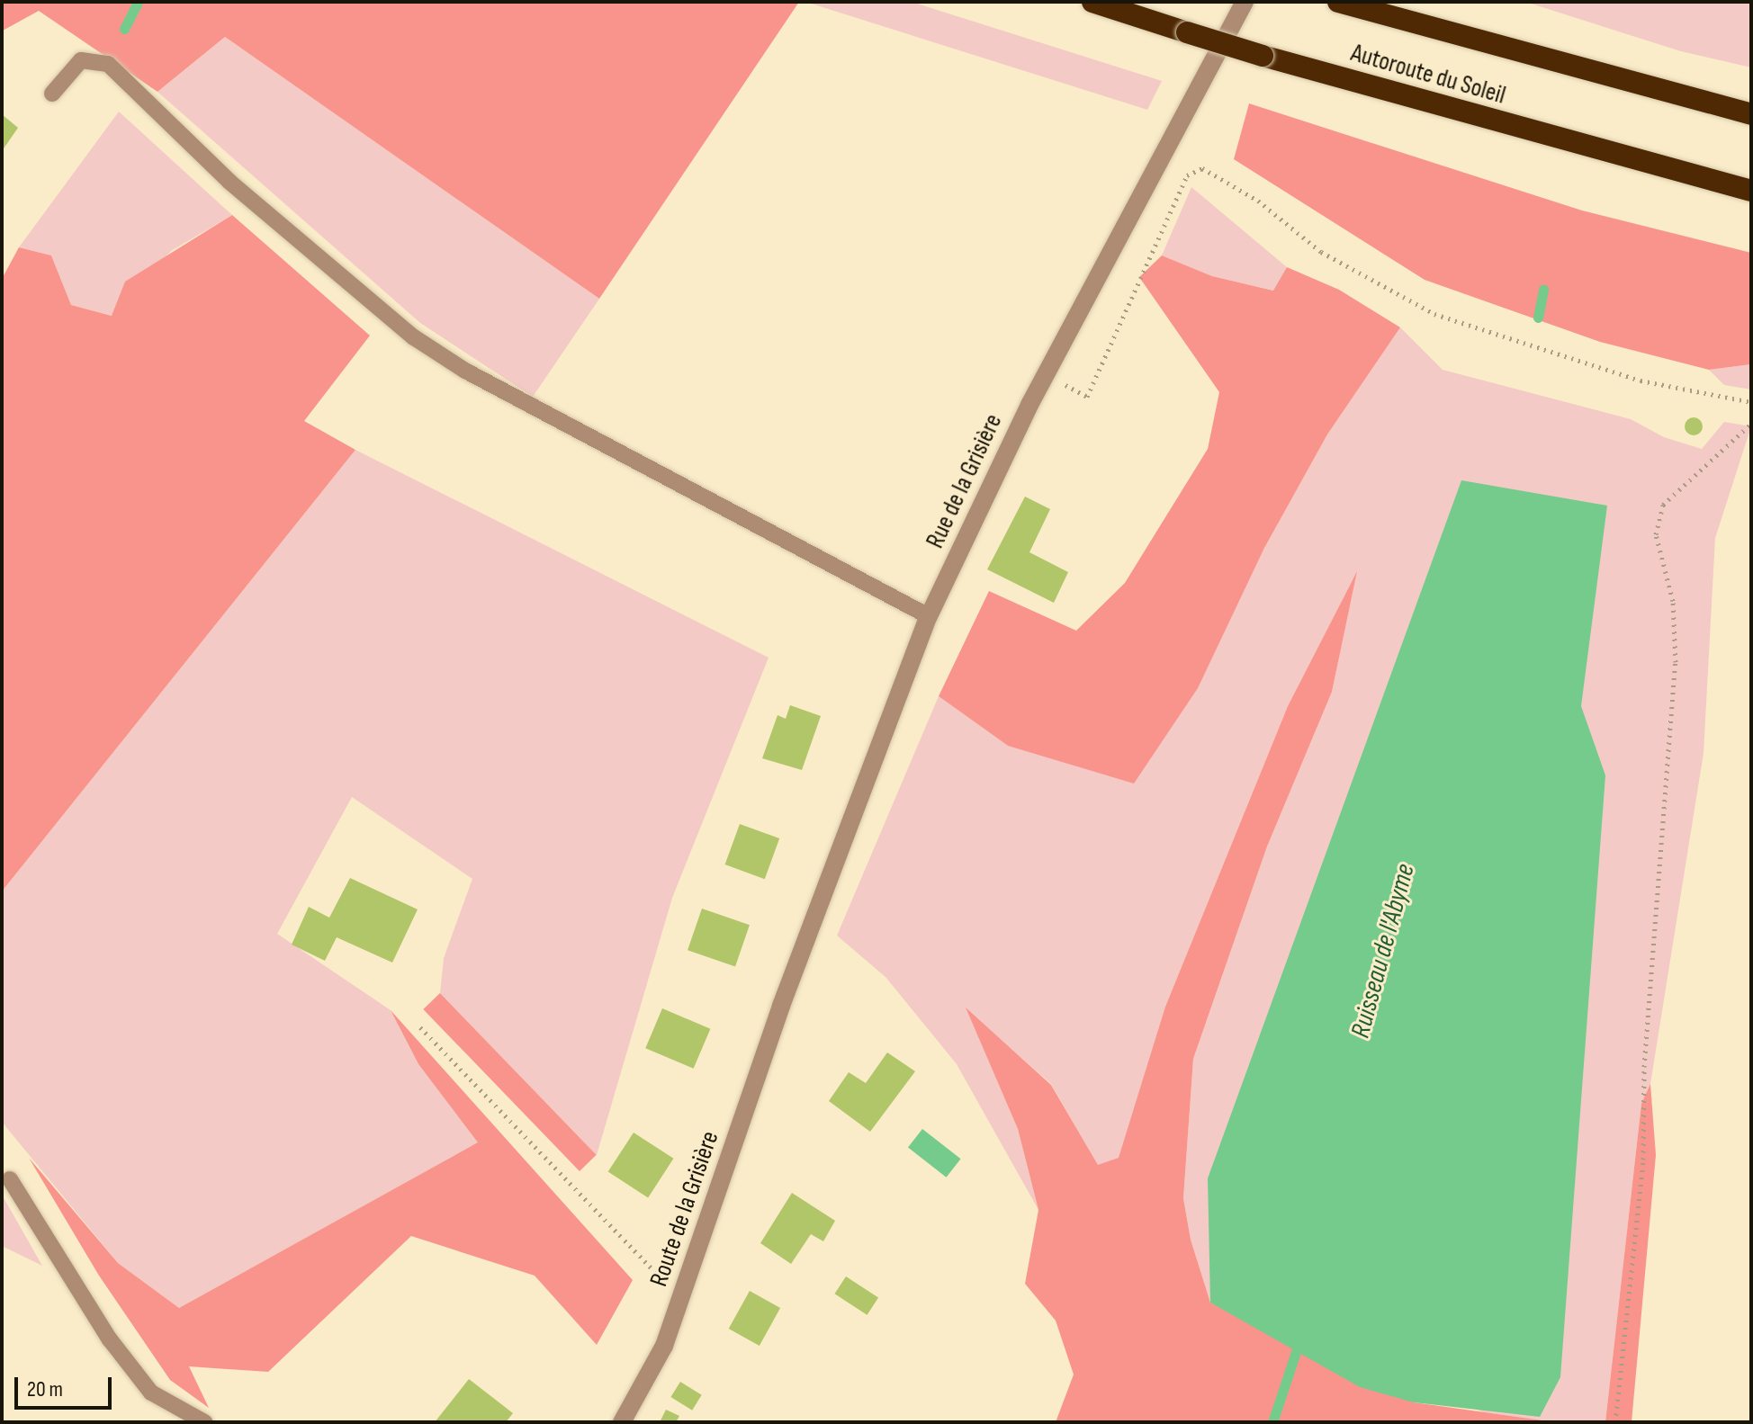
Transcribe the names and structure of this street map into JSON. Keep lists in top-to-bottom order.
{
  "streets": {
    "highway": ["Autoroute du Soleil"],
    "street": ["Rue de la Grisière", "Route de la Grisière"]
  },
  "crossings": [
    ["Rue de la Grisière", "Route de la Grisière"]
  ],
  "water": ["Ruisseau de l'Abyme"],
  "scale_bar": "20 m"
}
